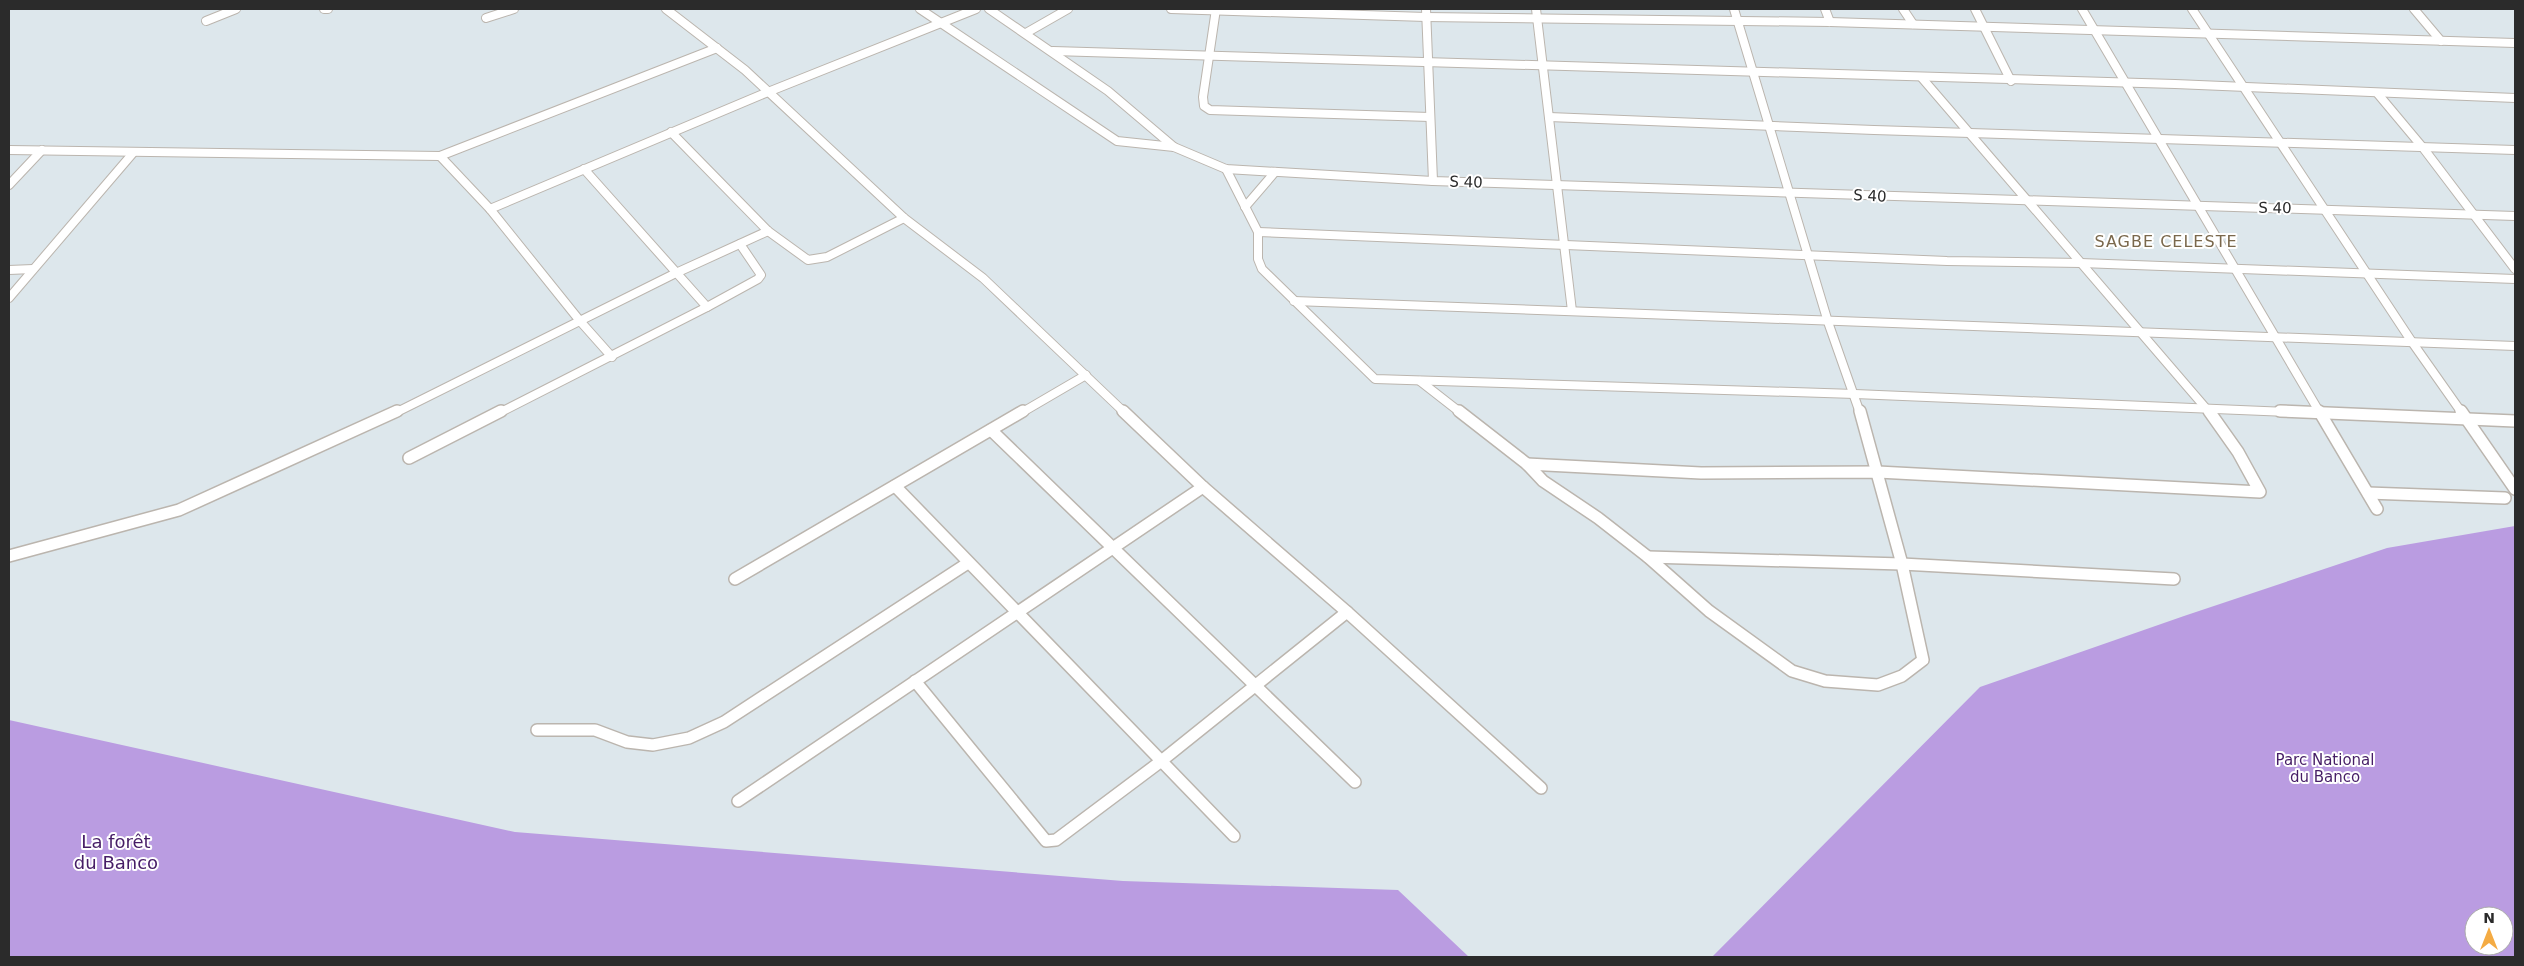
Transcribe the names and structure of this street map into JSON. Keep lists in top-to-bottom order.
{
  "streets": {
    "street": ["S 40"]
  },
  "districts": ["SAGBE CELESTE"],
  "parks": ["Parc National du Banco", "La forêt du Banco"],
  "north": "top"
}
